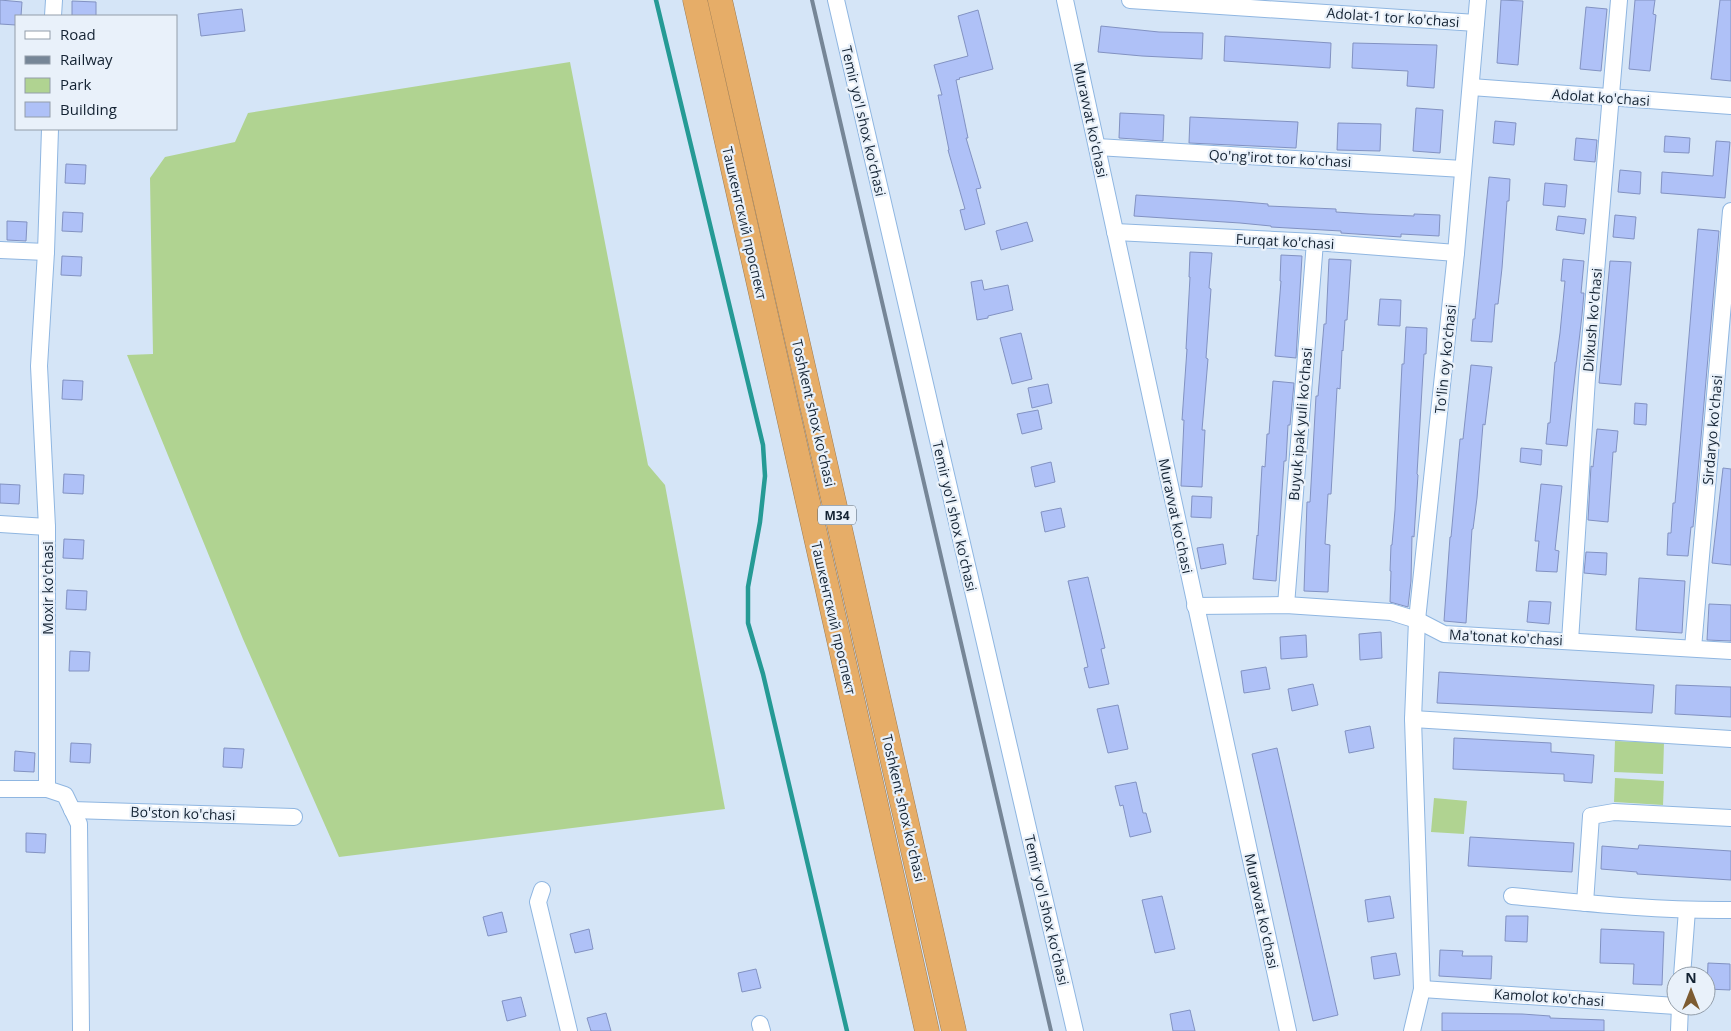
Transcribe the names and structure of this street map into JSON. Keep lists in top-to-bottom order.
{
  "streets": {
    "highway": ["Ташкентский проспект", "Toshkent shox ko'chasi", "M34"],
    "street": [
      "Adolat-1 tor ko'chasi",
      "Adolat ko'chasi",
      "Muravvat ko'chasi",
      "Temir yo'l shox ko'chasi",
      "Qo'ng'irot tor ko'chasi",
      "Furqat ko'chasi",
      "Dilxush ko'chasi",
      "To'lin oy ko'chasi",
      "Buyuk ipak yuli ko'chasi",
      "Sirdaryo ko'chasi",
      "Moxir ko'chasi",
      "Ma'tonat ko'chasi",
      "Bo'ston ko'chasi",
      "Kamolot ko'chasi"
    ]
  },
  "crossings": [
    ["Adolat-1 tor ko'chasi", "To'lin oy ko'chasi"],
    ["Adolat ko'chasi", "Dilxush ko'chasi"],
    ["Adolat ko'chasi", "To'lin oy ko'chasi"],
    ["Muravvat ko'chasi", "Qo'ng'irot tor ko'chasi"],
    ["Muravvat ko'chasi", "Furqat ko'chasi"],
    ["Muravvat ko'chasi", "Ma'tonat ko'chasi"],
    ["Qo'ng'irot tor ko'chasi", "To'lin oy ko'chasi"],
    ["Furqat ko'chasi", "To'lin oy ko'chasi"],
    ["Furqat ko'chasi", "Buyuk ipak yuli ko'chasi"],
    ["Dilxush ko'chasi", "Ma'tonat ko'chasi"],
    ["To'lin oy ko'chasi", "Ma'tonat ko'chasi"],
    ["To'lin oy ko'chasi", "Kamolot ko'chasi"],
    ["Buyuk ipak yuli ko'chasi", "Ma'tonat ko'chasi"],
    ["Sirdaryo ko'chasi", "Ma'tonat ko'chasi"]
  ],
  "legend": [
    "Road",
    "Railway",
    "Park",
    "Building"
  ],
  "north": "top"
}
